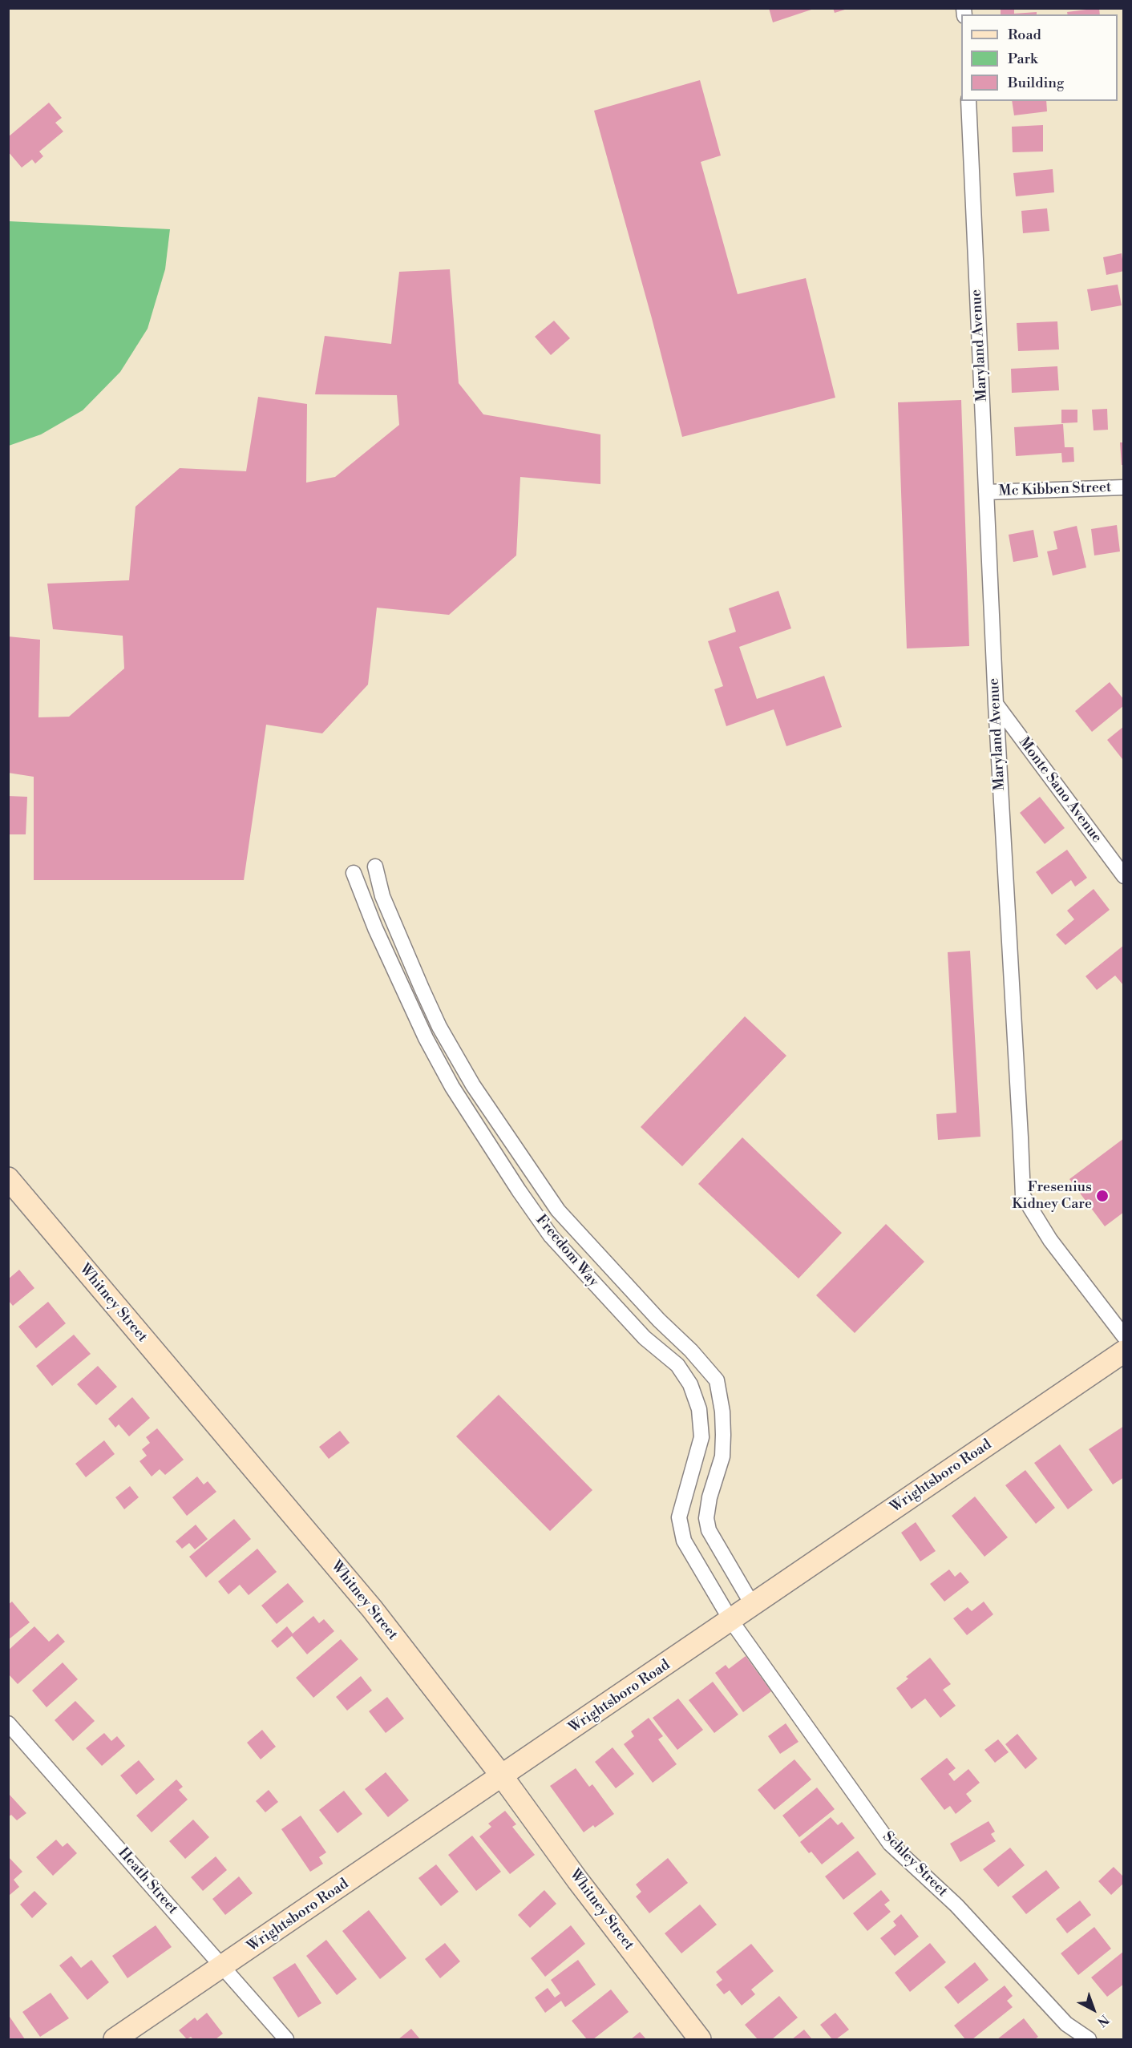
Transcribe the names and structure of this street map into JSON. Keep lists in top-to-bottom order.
{
  "streets": {
    "main road": ["Whitney Street", "Wrightsboro Road"],
    "street": [
      "Maryland Avenue",
      "Mc Kibben Street",
      "Monte Sano Avenue",
      "Freedom Way",
      "Schley Street",
      "Heath Street"
    ]
  },
  "crossings": [
    ["Maryland Avenue", "Mc Kibben Street"],
    ["Maryland Avenue", "Monte Sano Avenue"],
    ["Freedom Way", "Wrightsboro Road"],
    ["Freedom Way", "Schley Street"],
    ["Whitney Street", "Wrightsboro Road"],
    ["Wrightsboro Road", "Schley Street"],
    ["Wrightsboro Road", "Heath Street"]
  ],
  "places": ["Fresenius Kidney Care"],
  "legend": ["Road", "Park", "Building"],
  "north": "bottom right"
}
